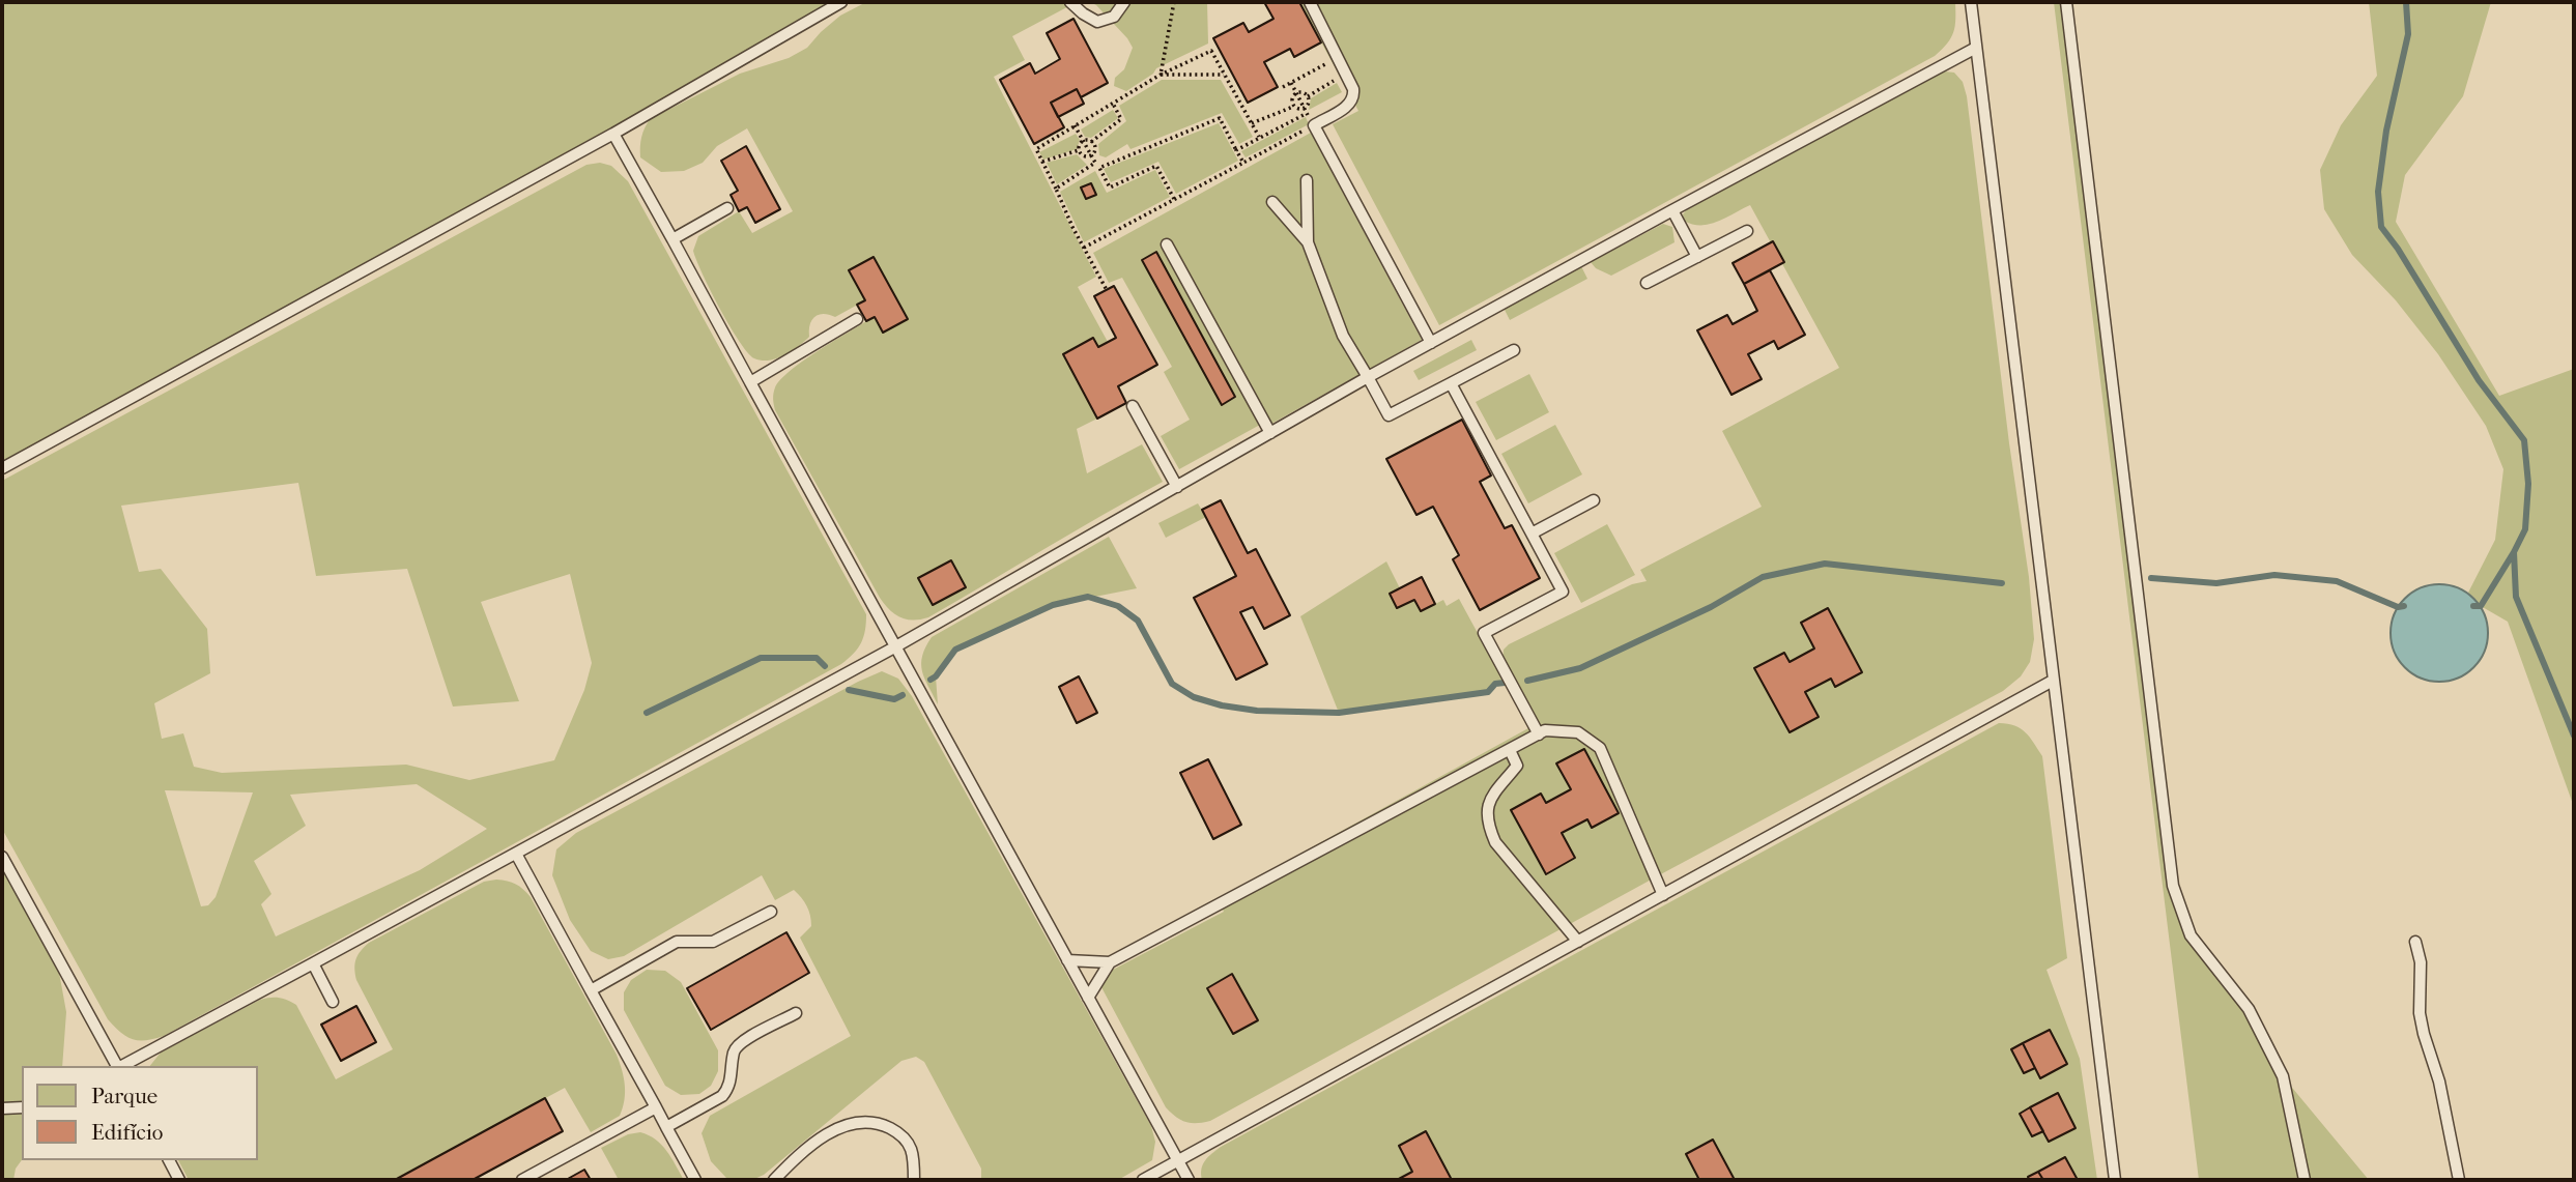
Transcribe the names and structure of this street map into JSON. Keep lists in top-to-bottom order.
{
  "legend": ["Parque", "Edifício"]
}
